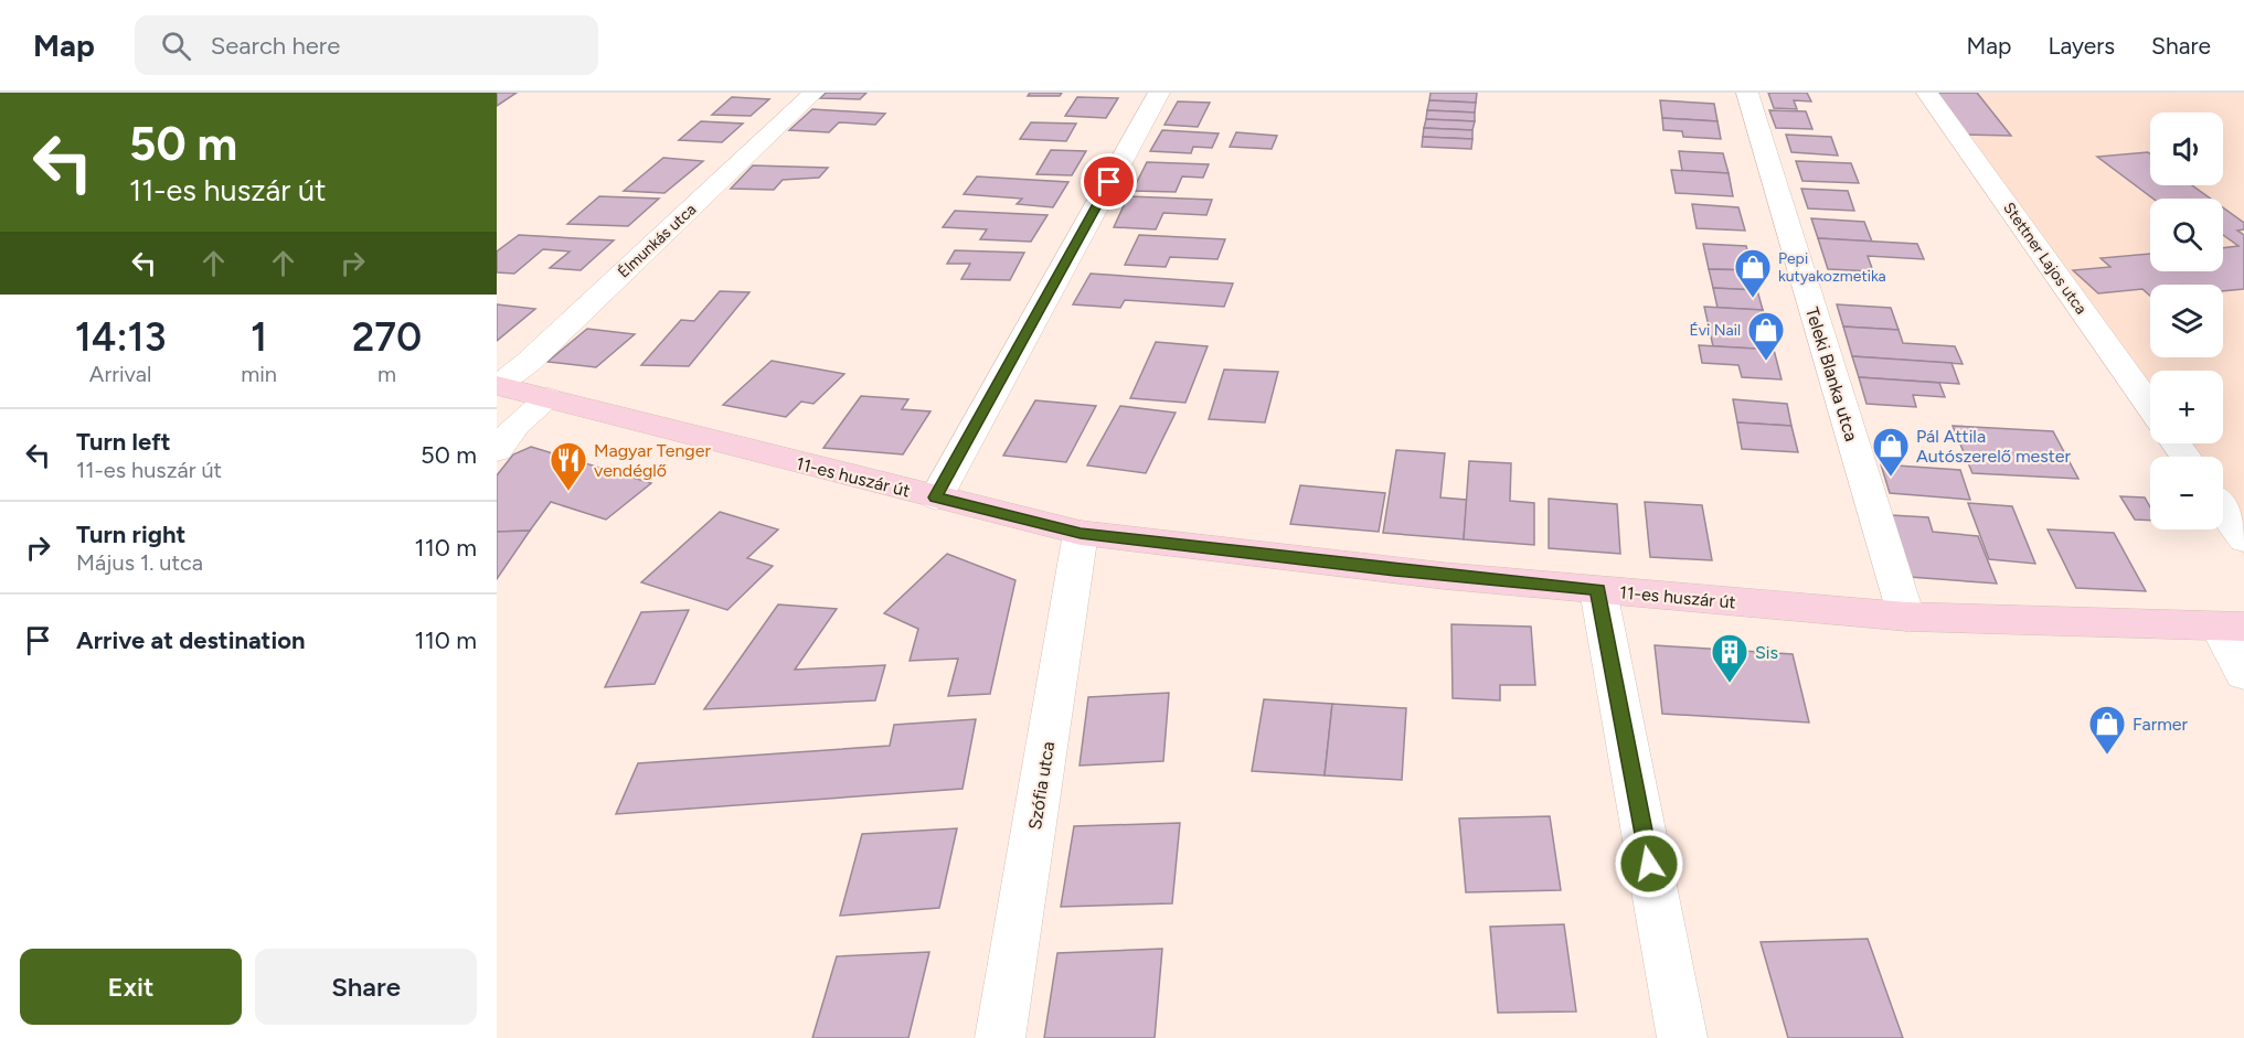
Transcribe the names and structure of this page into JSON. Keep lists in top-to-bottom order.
{
  "streets": {
    "main road": ["11-es huszár út"],
    "street": [
      "Élmunkás utca",
      "Stettner Lajos utca",
      "Teleki Blanka utca",
      "Szófia utca"
    ]
  },
  "crossings": [
    ["Élmunkás utca", "11-es huszár út"],
    ["Teleki Blanka utca", "11-es huszár út"],
    ["11-es huszár út", "Szófia utca"]
  ],
  "places": {
    "shop": [
      "Pepi kutyakozmetika",
      "Évi Nail",
      "Pál Attila Autószerelő mester",
      "Farmer"
    ],
    "restaurant": ["Magyar Tenger vendéglő"],
    "building": ["Sis"]
  },
  "page": {
    "header": "Map",
    "search": "Search here",
    "nav": ["Map", "Layers", "Share"],
    "turn": ["50 m", "11-es huszár út"],
    "map_buttons": ["+", "−"],
    "eta": [
      "14:13",
      "Arrival",
      "1",
      "min",
      "270",
      "m"
    ],
    "list": [
      {
        "name": "Turn left",
        "note": "11-es huszár út",
        "value": "50 m"
      },
      {
        "name": "Turn right",
        "note": "Május 1. utca",
        "value": "110 m"
      },
      {
        "name": "Arrive at destination",
        "value": "110 m"
      }
    ],
    "buttons": ["Exit", "Share"]
  }
}
